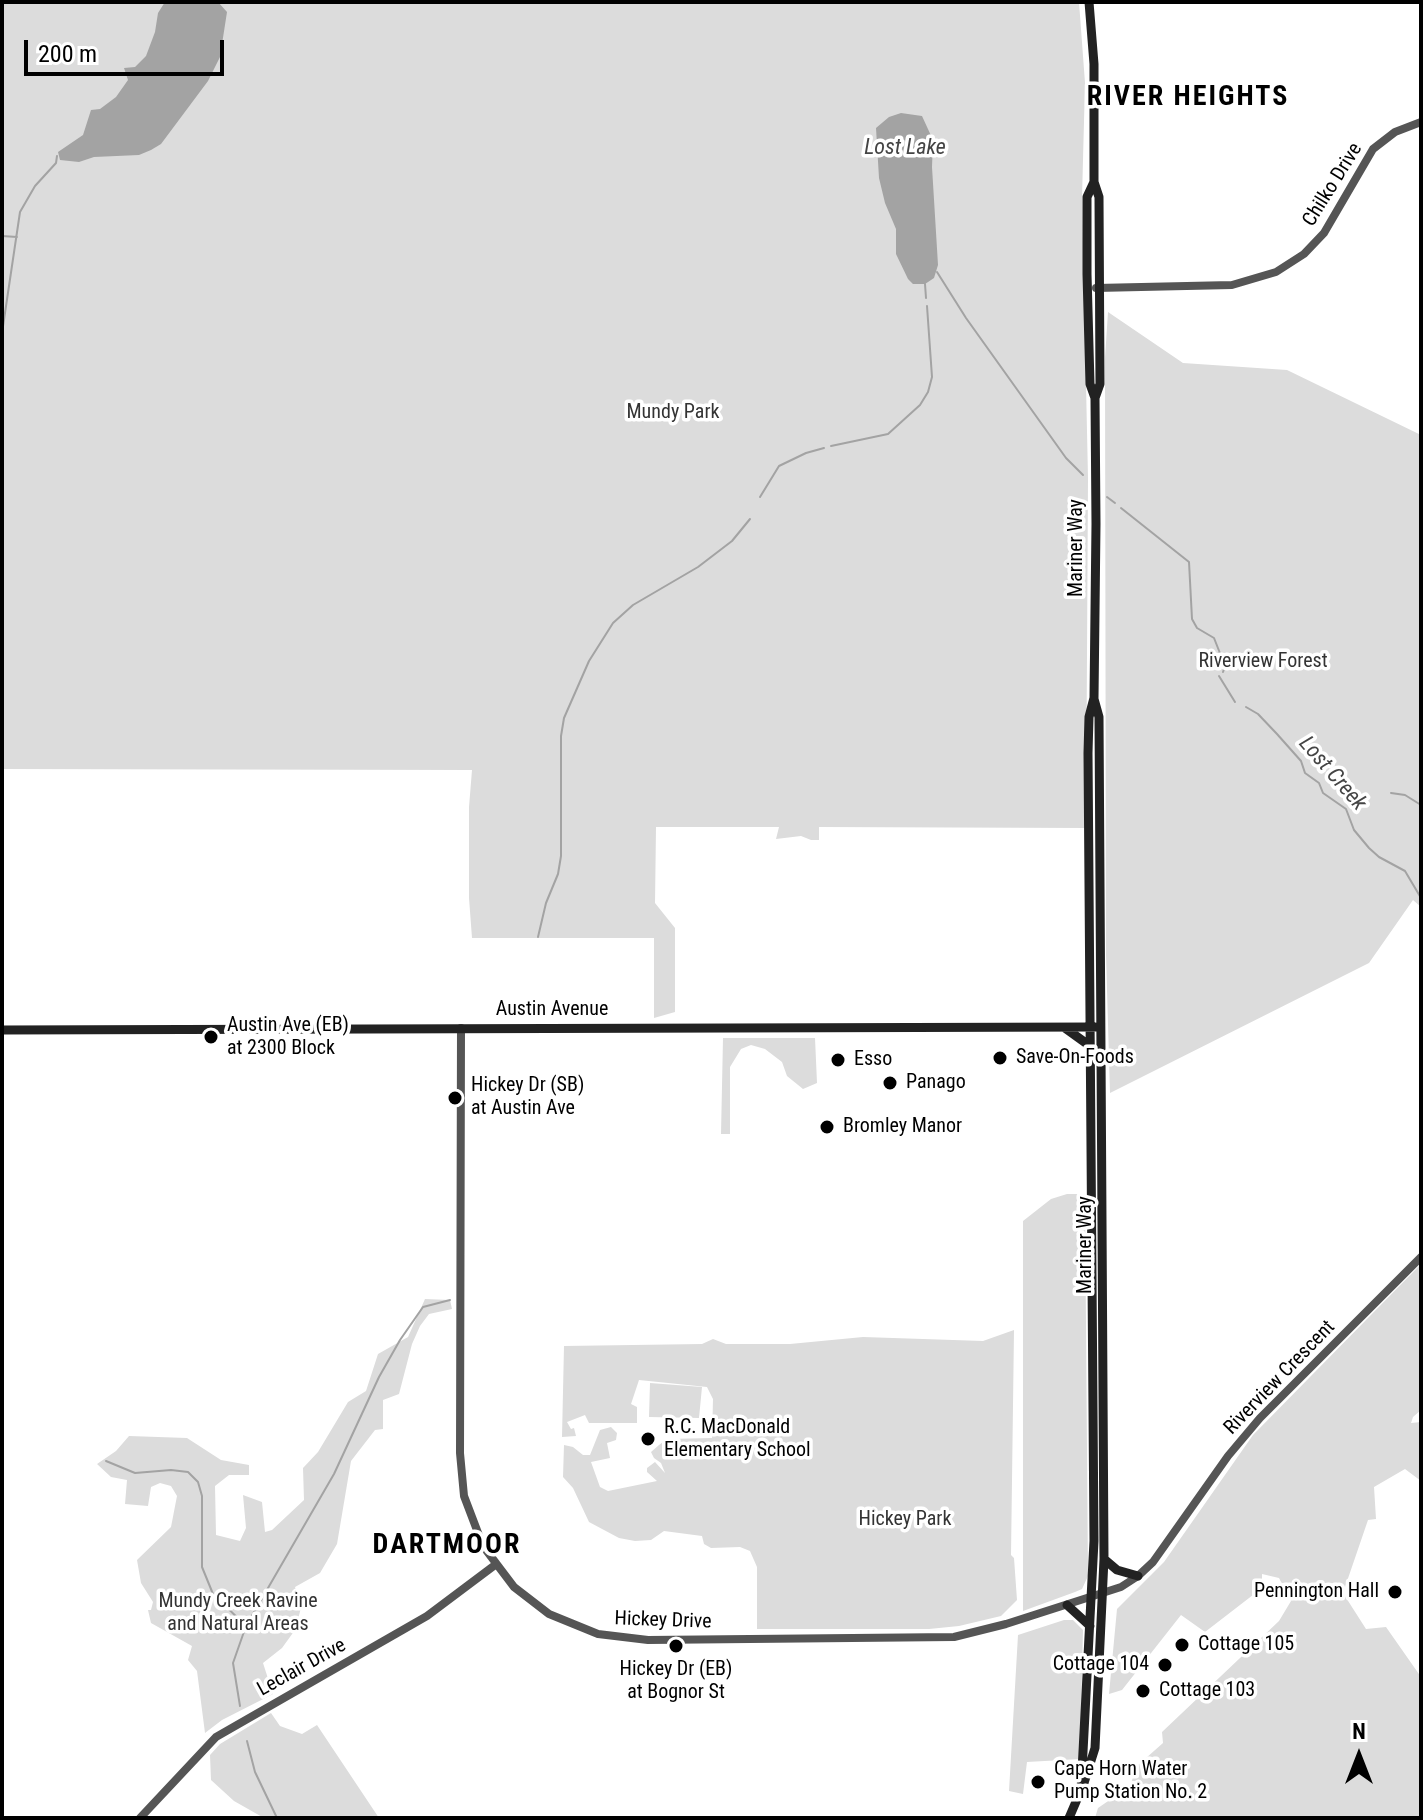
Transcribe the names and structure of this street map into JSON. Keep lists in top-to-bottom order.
{
  "streets": {
    "main road": ["Mariner Way", "Austin Avenue"],
    "street": [
      "Chilko Drive",
      "Riverview Crescent",
      "Hickey Drive",
      "Leclair Drive"
    ]
  },
  "crossings": [
    ["Chilko Drive", "Mariner Way"],
    ["Mariner Way", "Austin Avenue"],
    ["Mariner Way", "Riverview Crescent"],
    ["Mariner Way", "Hickey Drive"],
    ["Austin Avenue", "Hickey Drive"],
    ["Riverview Crescent", "Hickey Drive"],
    ["Hickey Drive", "Leclair Drive"]
  ],
  "districts": ["RIVER HEIGHTS", "DARTMOOR"],
  "water": ["Lost Lake", "Lost Creek"],
  "parks": [
    "Mundy Park",
    "Riverview Forest",
    "Hickey Park",
    "Mundy Creek Ravine and Natural Areas"
  ],
  "places": [
    "Austin Ave (EB) at 2300 Block",
    "Save-On-Foods",
    "Esso",
    "Panago",
    "Hickey Dr (SB) at Austin Ave",
    "Bromley Manor",
    "R.C. MacDonald Elementary School",
    "Pennington Hall",
    "Cottage 105",
    "Hickey Dr (EB) at Bognor St",
    "Cottage 104",
    "Cottage 103",
    "Cape Horn Water Pump Station No. 2"
  ],
  "scale_bar": "200 m",
  "north": "top"
}
